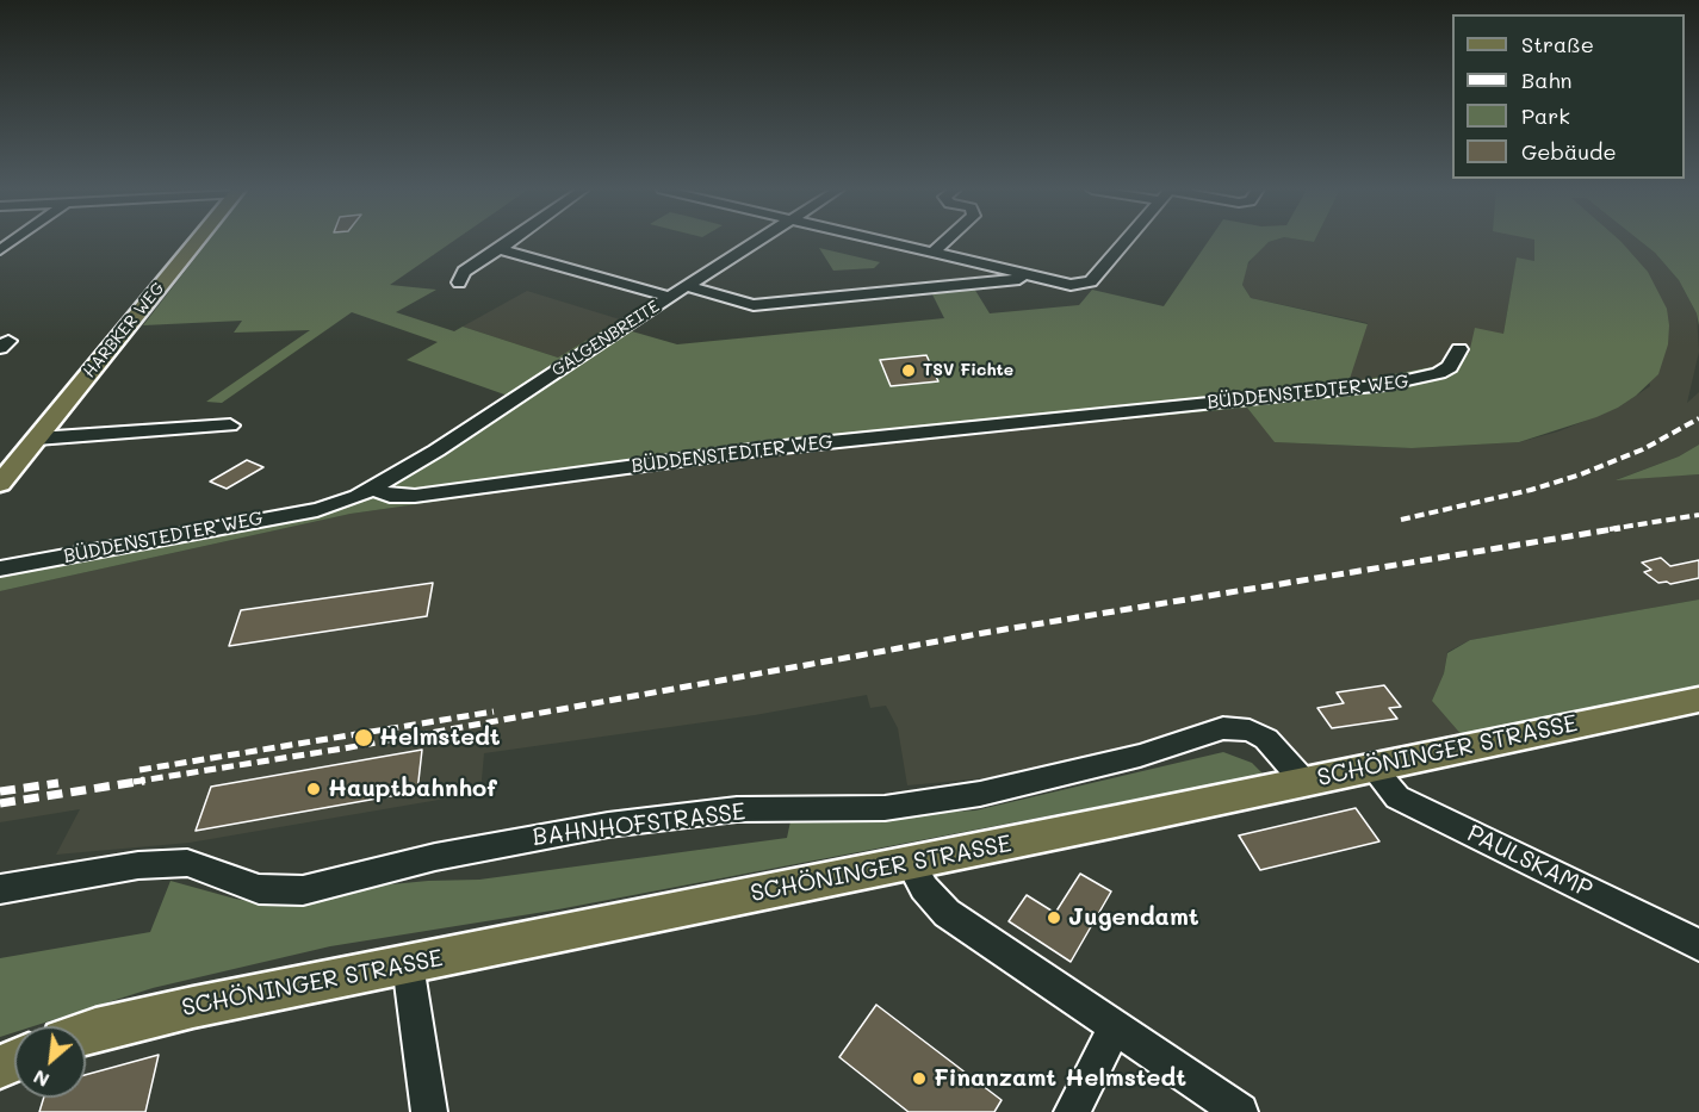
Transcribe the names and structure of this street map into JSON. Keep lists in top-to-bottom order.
{
  "streets": {
    "main road": ["HARBKER WEG", "SCHÖNINGER STRASSE"],
    "street": [
      "GALGENBREITE",
      "BÜDDENSTEDTER WEG",
      "BAHNHOFSTRASSE",
      "PAULSKAMP"
    ]
  },
  "crossings": [
    ["GALGENBREITE", "BÜDDENSTEDTER WEG"],
    ["SCHÖNINGER STRASSE", "BAHNHOFSTRASSE"],
    ["SCHÖNINGER STRASSE", "PAULSKAMP"]
  ],
  "places": [
    "TSV Fichte",
    "Helmstedt",
    "Hauptbahnhof",
    "Jugendamt",
    "Finanzamt Helmstedt"
  ],
  "legend": [
    "Straße",
    "Bahn",
    "Park",
    "Gebäude"
  ],
  "north": "bottom left"
}
